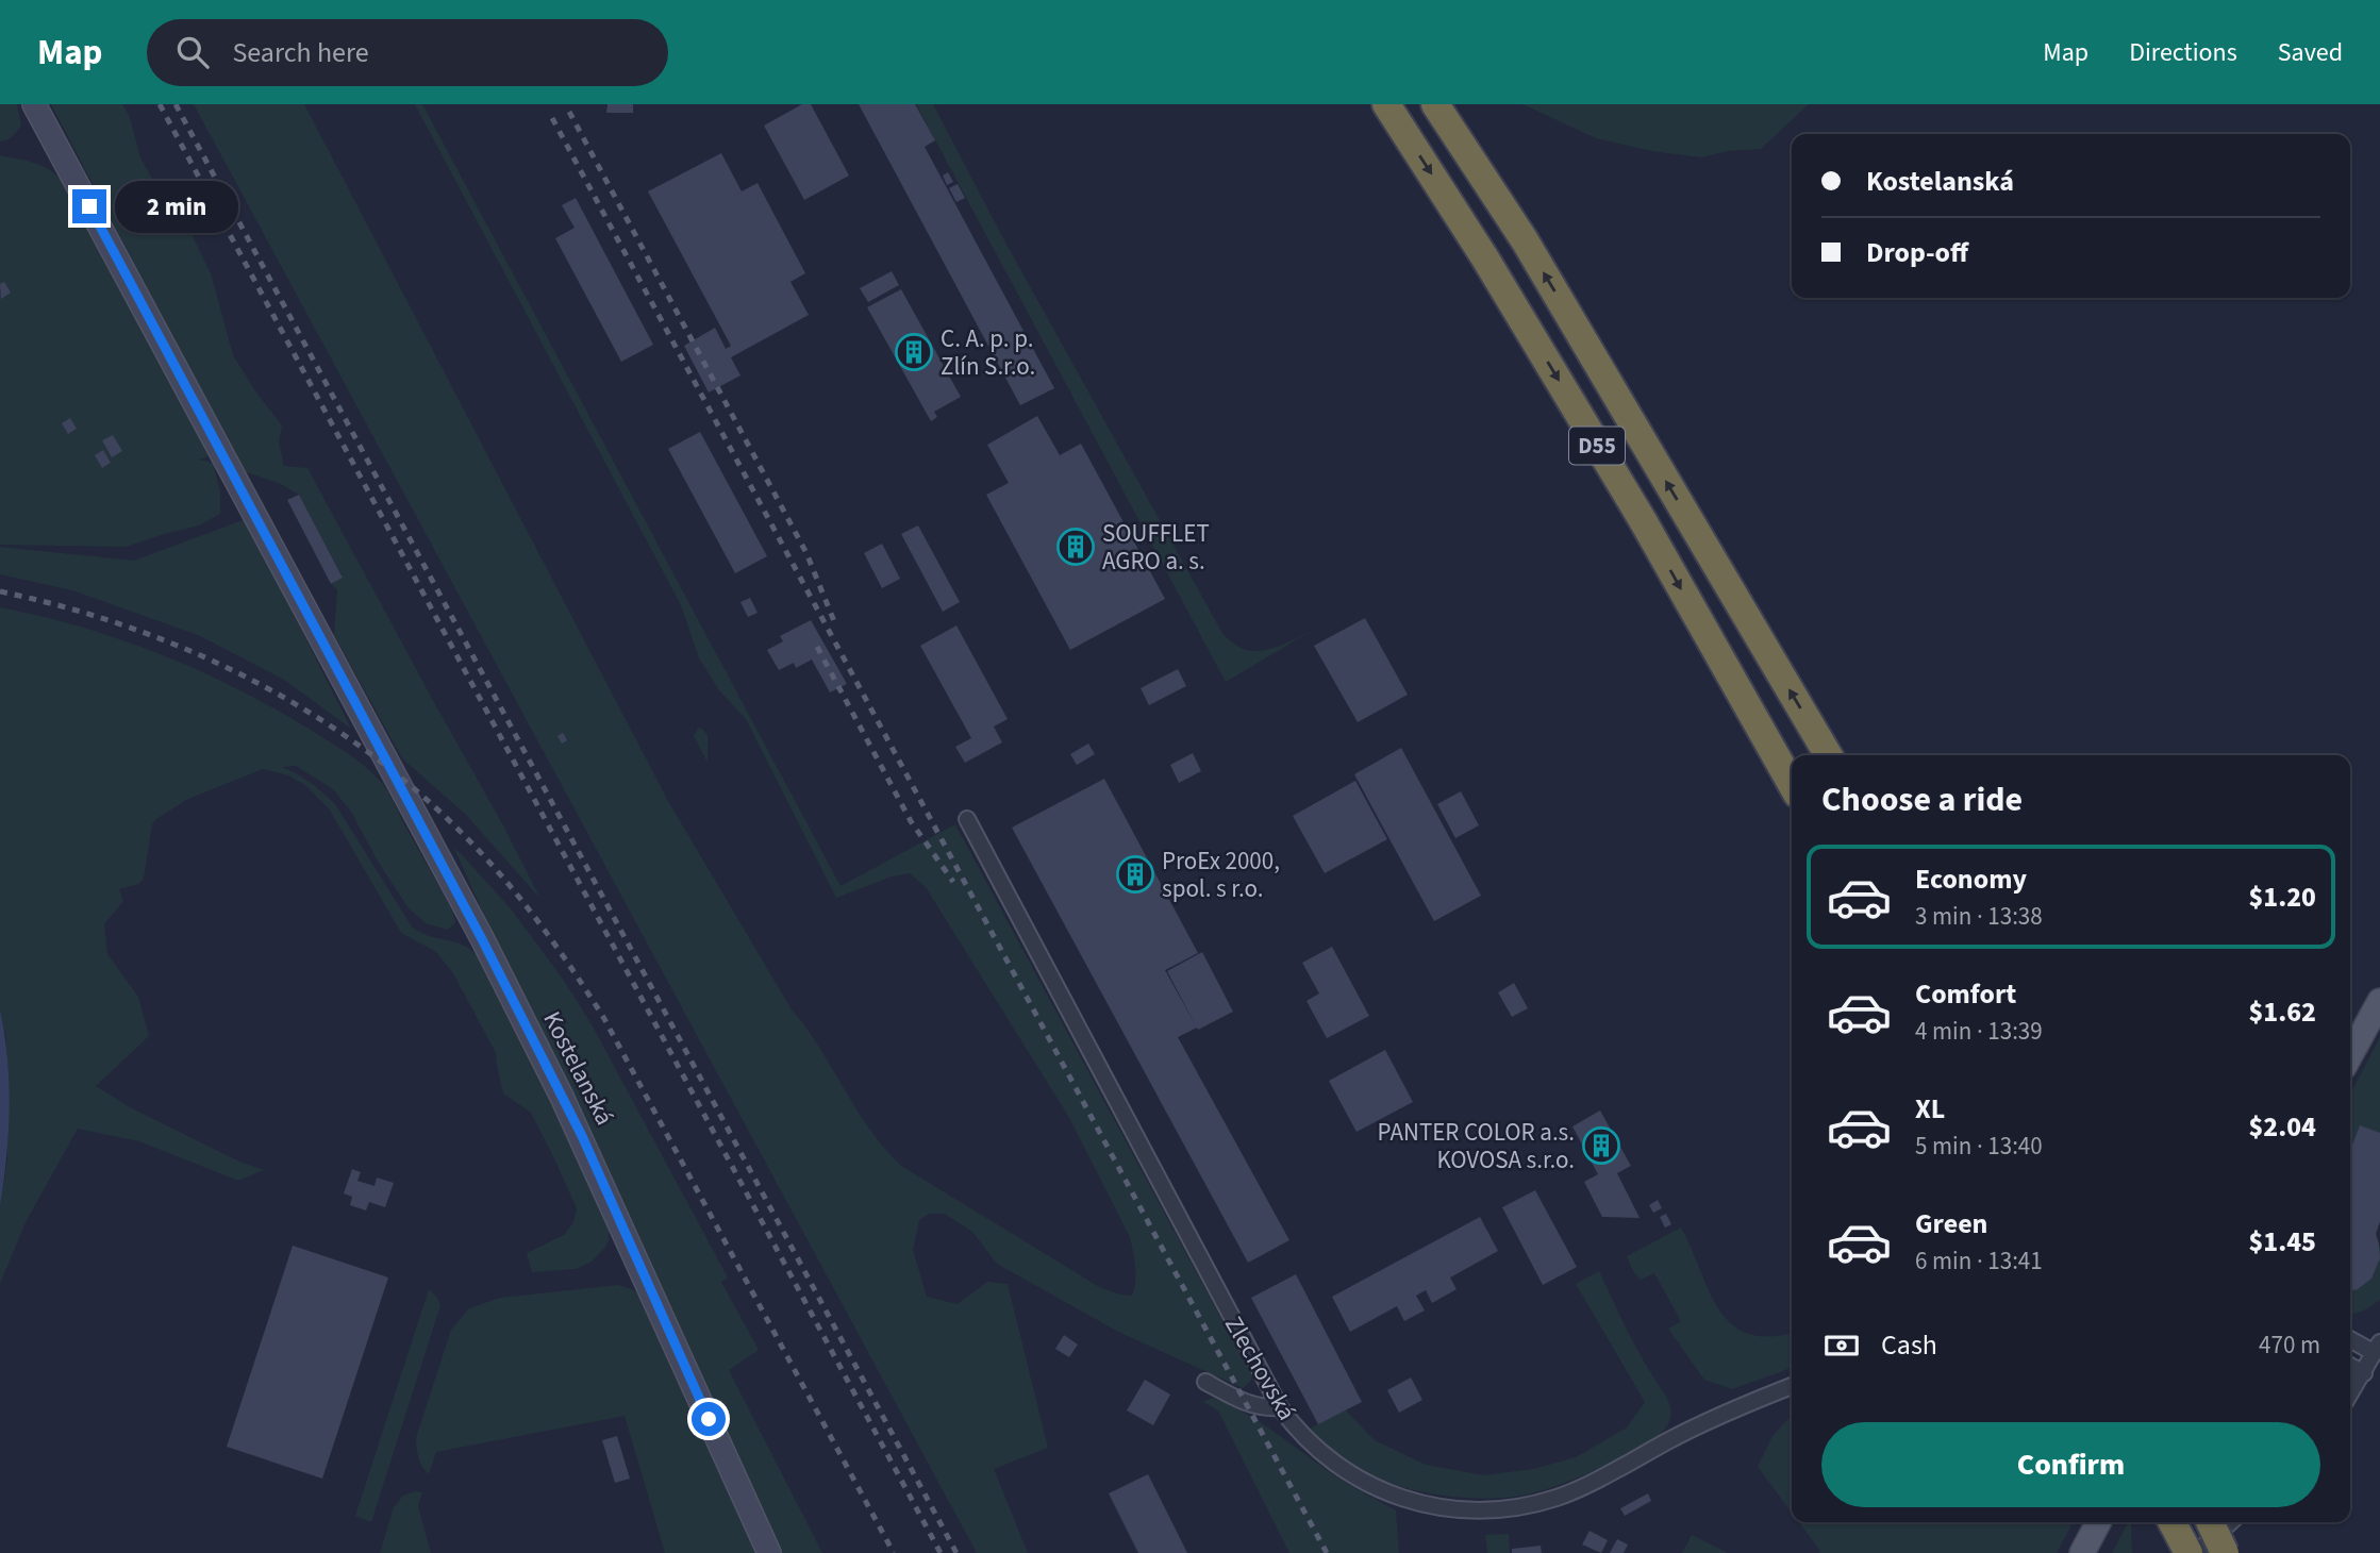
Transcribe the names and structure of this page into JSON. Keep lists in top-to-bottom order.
{
  "streets": {
    "highway": ["D55"],
    "main road": ["Kostelanská"],
    "street": ["Zlechovská"]
  },
  "places": {
    "building": [
      "C. A. p. p. Zlín S.r.o.",
      "SOUFFLET AGRO a. s.",
      "ProEx 2000, spol. s r.o.",
      "PANTER COLOR a.s. KOVOSA s.r.o."
    ]
  },
  "page": {
    "header": "Map",
    "search": "Search here",
    "nav": ["Map", "Directions", "Saved"],
    "banner": ["Kostelanská", "Drop-off"],
    "bubble": "2 min",
    "heading": "Choose a ride",
    "list": [
      {
        "name": "Economy",
        "note": "3 min · 13:38",
        "value": "$1.20"
      },
      {
        "name": "Comfort",
        "note": "4 min · 13:39",
        "value": "$1.62"
      },
      {
        "name": "XL",
        "note": "5 min · 13:40",
        "value": "$2.04"
      },
      {
        "name": "Green",
        "note": "6 min · 13:41",
        "value": "$1.45"
      }
    ],
    "pay": ["Cash", "470 m"],
    "buttons": "Confirm"
  }
}
